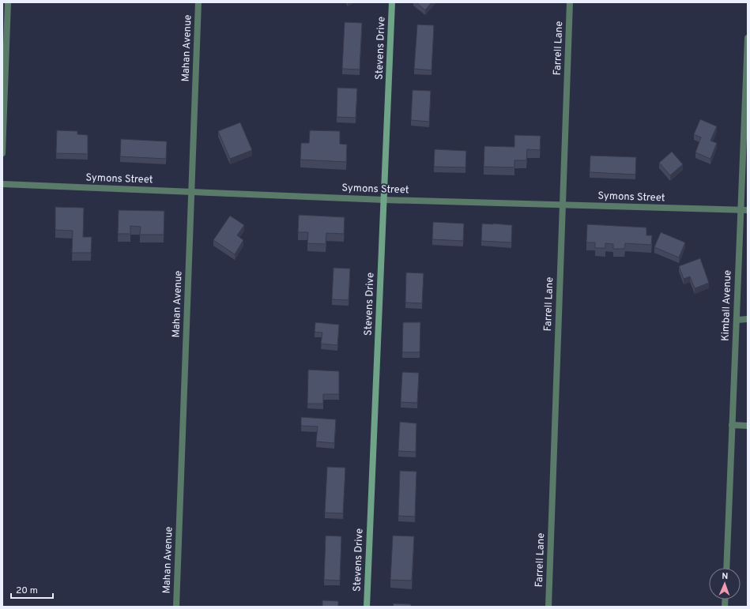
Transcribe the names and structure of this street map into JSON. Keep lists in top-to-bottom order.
{
  "streets": {
    "main road": ["Stevens Drive"],
    "street": [
      "Mahan Avenue",
      "Farrell Lane",
      "Symons Street",
      "Kimball Avenue"
    ]
  },
  "crossings": [
    ["Mahan Avenue", "Symons Street"],
    ["Stevens Drive", "Symons Street"],
    ["Farrell Lane", "Symons Street"],
    ["Symons Street", "Kimball Avenue"]
  ],
  "scale_bar": "20 m",
  "north": "top"
}
